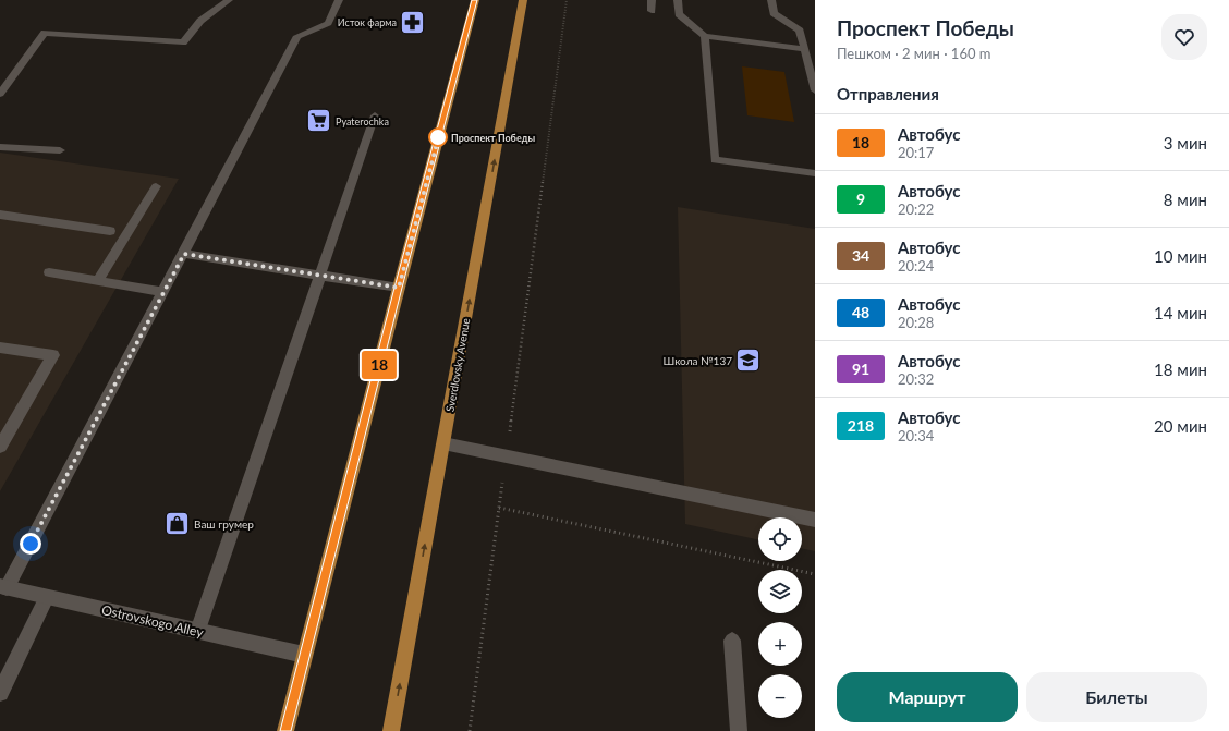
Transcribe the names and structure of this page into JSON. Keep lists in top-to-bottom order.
{
  "streets": {
    "main road": ["Sverdlovsky Avenue"],
    "street": ["Ostrovskogo Alley"]
  },
  "places": {
    "pharmacy": ["Исток фарма"],
    "supermarket": ["Pyaterochka"],
    "other": ["Проспект Победы"],
    "school or university": ["Школа №137"],
    "shop": ["Ваш грумер"]
  },
  "lines": ["bus line 18"],
  "page": {
    "on_map": "18",
    "heading": [
      ["Проспект Победы", "Пешком · 2 мин · 160 m"],
      "Отправления"
    ],
    "list": [
      {
        "mark": "18",
        "name": "Автобус",
        "note": "20:17",
        "value": "3 мин"
      },
      {
        "mark": "9",
        "name": "Автобус",
        "note": "20:22",
        "value": "8 мин"
      },
      {
        "mark": "34",
        "name": "Автобус",
        "note": "20:24",
        "value": "10 мин"
      },
      {
        "mark": "48",
        "name": "Автобус",
        "note": "20:28",
        "value": "14 мин"
      },
      {
        "mark": "91",
        "name": "Автобус",
        "note": "20:32",
        "value": "18 мин"
      },
      {
        "mark": "218",
        "name": "Автобус",
        "note": "20:34",
        "value": "20 мин"
      }
    ],
    "map_buttons": ["+", "−"],
    "buttons": ["Маршрут", "Билеты"]
  }
}
